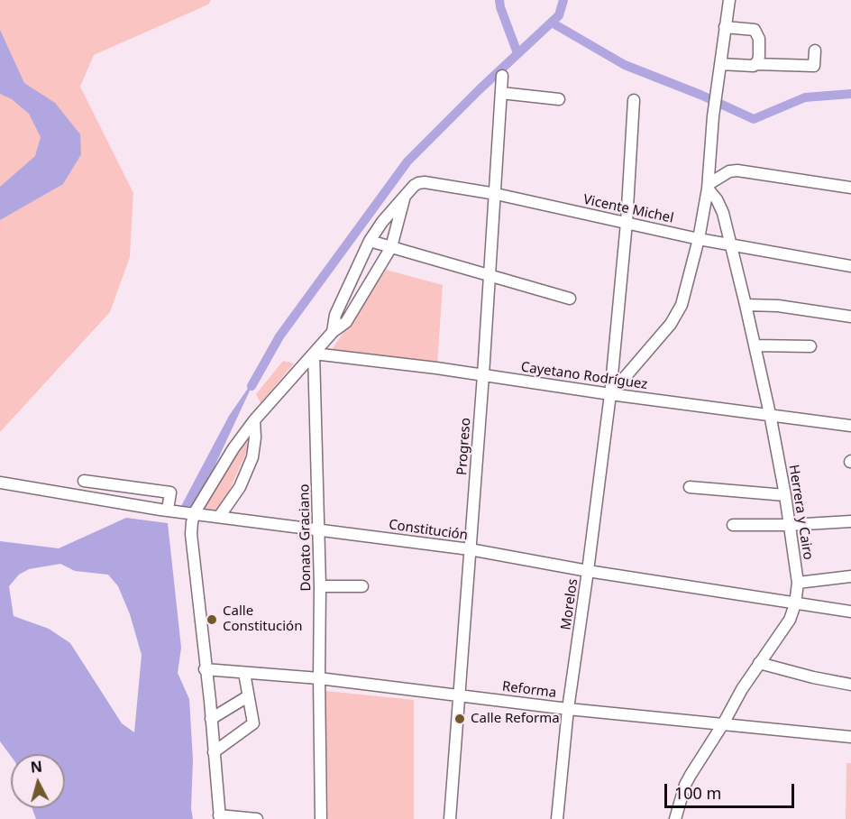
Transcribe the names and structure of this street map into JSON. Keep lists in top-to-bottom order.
{
  "streets": {
    "street": [
      "Vicente Michel",
      "Cayetano Rodríguez",
      "Progreso",
      "Herrera y Cairo",
      "Constitución",
      "Donato Graciano",
      "Morelos",
      "Reforma"
    ]
  },
  "crossings": [
    ["Vicente Michel", "Progreso"],
    ["Vicente Michel", "Herrera y Cairo"],
    ["Vicente Michel", "Morelos"],
    ["Cayetano Rodríguez", "Progreso"],
    ["Cayetano Rodríguez", "Herrera y Cairo"],
    ["Cayetano Rodríguez", "Donato Graciano"],
    ["Cayetano Rodríguez", "Morelos"],
    ["Progreso", "Constitución"],
    ["Progreso", "Reforma"],
    ["Herrera y Cairo", "Constitución"],
    ["Herrera y Cairo", "Reforma"],
    ["Constitución", "Donato Graciano"],
    ["Constitución", "Morelos"],
    ["Donato Graciano", "Reforma"],
    ["Morelos", "Reforma"]
  ],
  "places": ["Calle Constitución", "Calle Reforma"],
  "scale_bar": "100 m",
  "north": "top"
}
